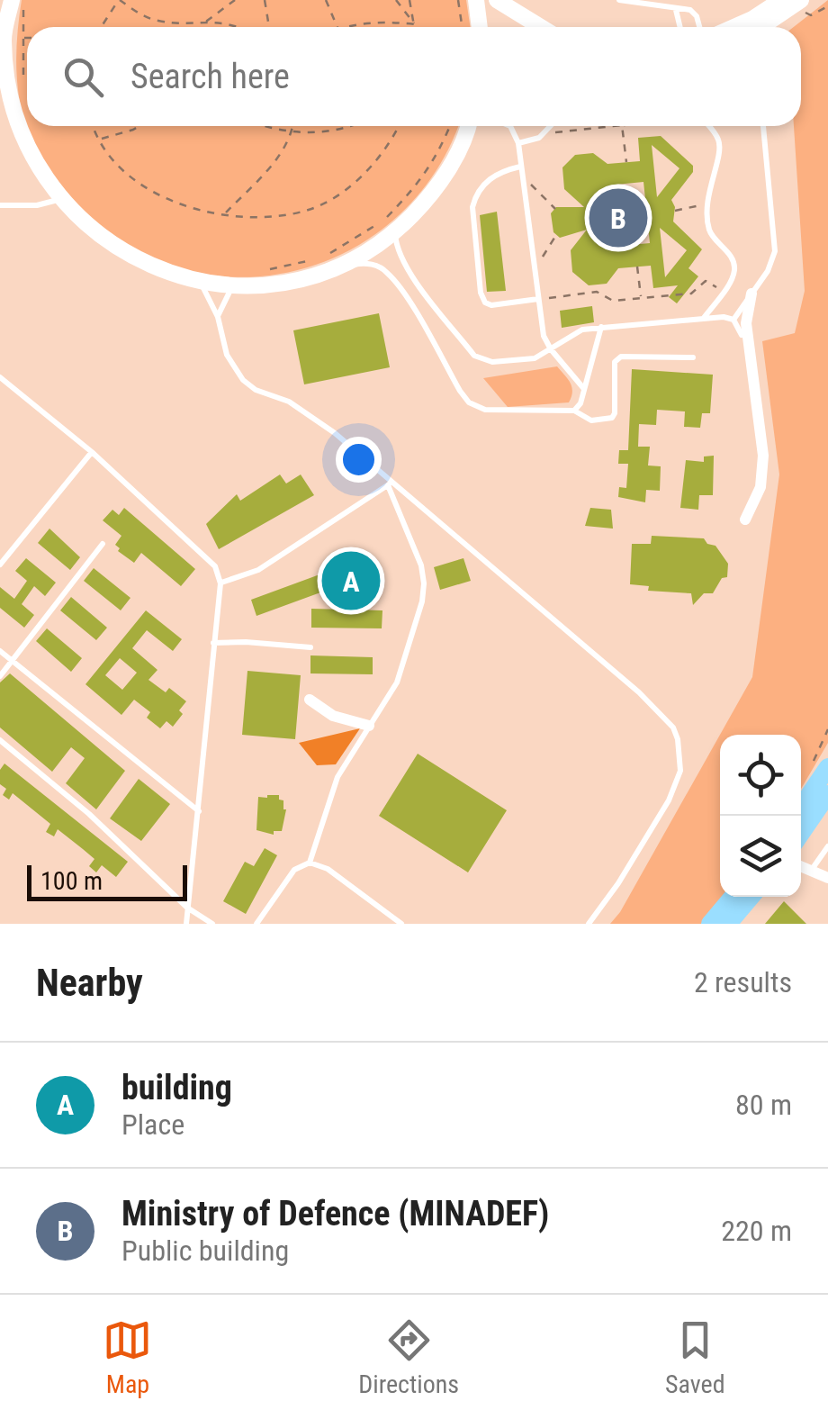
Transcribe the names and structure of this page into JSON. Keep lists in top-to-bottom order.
{
  "scale_bar": "100 m",
  "page": {
    "search": "Search here",
    "pins": ["B", "A"],
    "scale": "100 m",
    "heading": ["Nearby", "2 results"],
    "list": [
      {
        "mark": "A",
        "name": "building",
        "note": "Place",
        "value": "80 m"
      },
      {
        "mark": "B",
        "name": "Ministry of Defence (MINADEF)",
        "note": "Public building",
        "value": "220 m"
      }
    ],
    "nav": ["Map", "Directions", "Saved"]
  }
}
